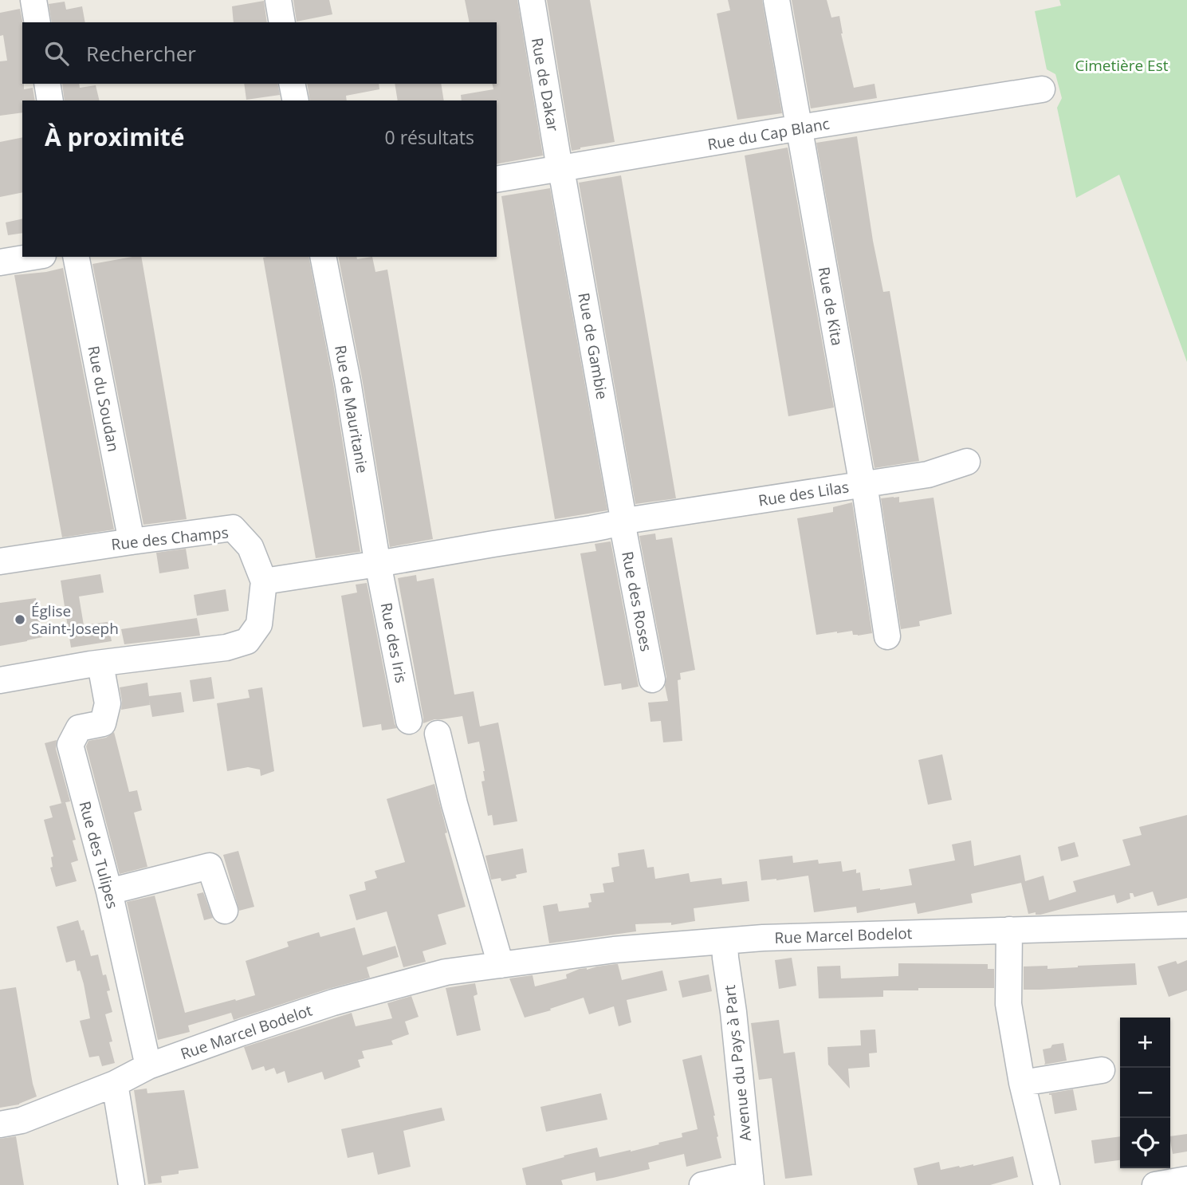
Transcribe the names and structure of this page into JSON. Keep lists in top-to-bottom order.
{
  "streets": {
    "street": [
      "Rue de Dakar",
      "Rue du Cap Blanc",
      "Rue de Kita",
      "Rue de Gambie",
      "Rue du Soudan",
      "Rue de Mauritanie",
      "Rue des Lilas",
      "Rue des Champs",
      "Rue des Roses",
      "Rue des Iris",
      "Rue des Tulipes",
      "Rue Marcel Bodelot",
      "Avenue du Pays à Part"
    ]
  },
  "crossings": [
    ["Rue de Dakar", "Rue du Cap Blanc"],
    ["Rue de Dakar", "Rue de Gambie"],
    ["Rue du Cap Blanc", "Rue de Kita"],
    ["Rue du Cap Blanc", "Rue de Gambie"],
    ["Rue de Kita", "Rue des Lilas"],
    ["Rue de Gambie", "Rue des Lilas"],
    ["Rue de Gambie", "Rue des Roses"],
    ["Rue du Soudan", "Rue des Champs"],
    ["Rue de Mauritanie", "Rue des Lilas"],
    ["Rue de Mauritanie", "Rue des Iris"],
    ["Rue des Lilas", "Rue des Champs"],
    ["Rue des Lilas", "Rue des Roses"],
    ["Rue des Lilas", "Rue des Iris"],
    ["Rue des Champs", "Rue des Tulipes"],
    ["Rue des Tulipes", "Rue Marcel Bodelot"],
    ["Rue Marcel Bodelot", "Avenue du Pays à Part"]
  ],
  "parks": ["Cimetière Est"],
  "places": ["Église Saint-Joseph"],
  "page": {
    "search": "Rechercher",
    "heading": ["À proximité", "0 résultats"],
    "map_buttons": ["+", "−"]
  }
}
